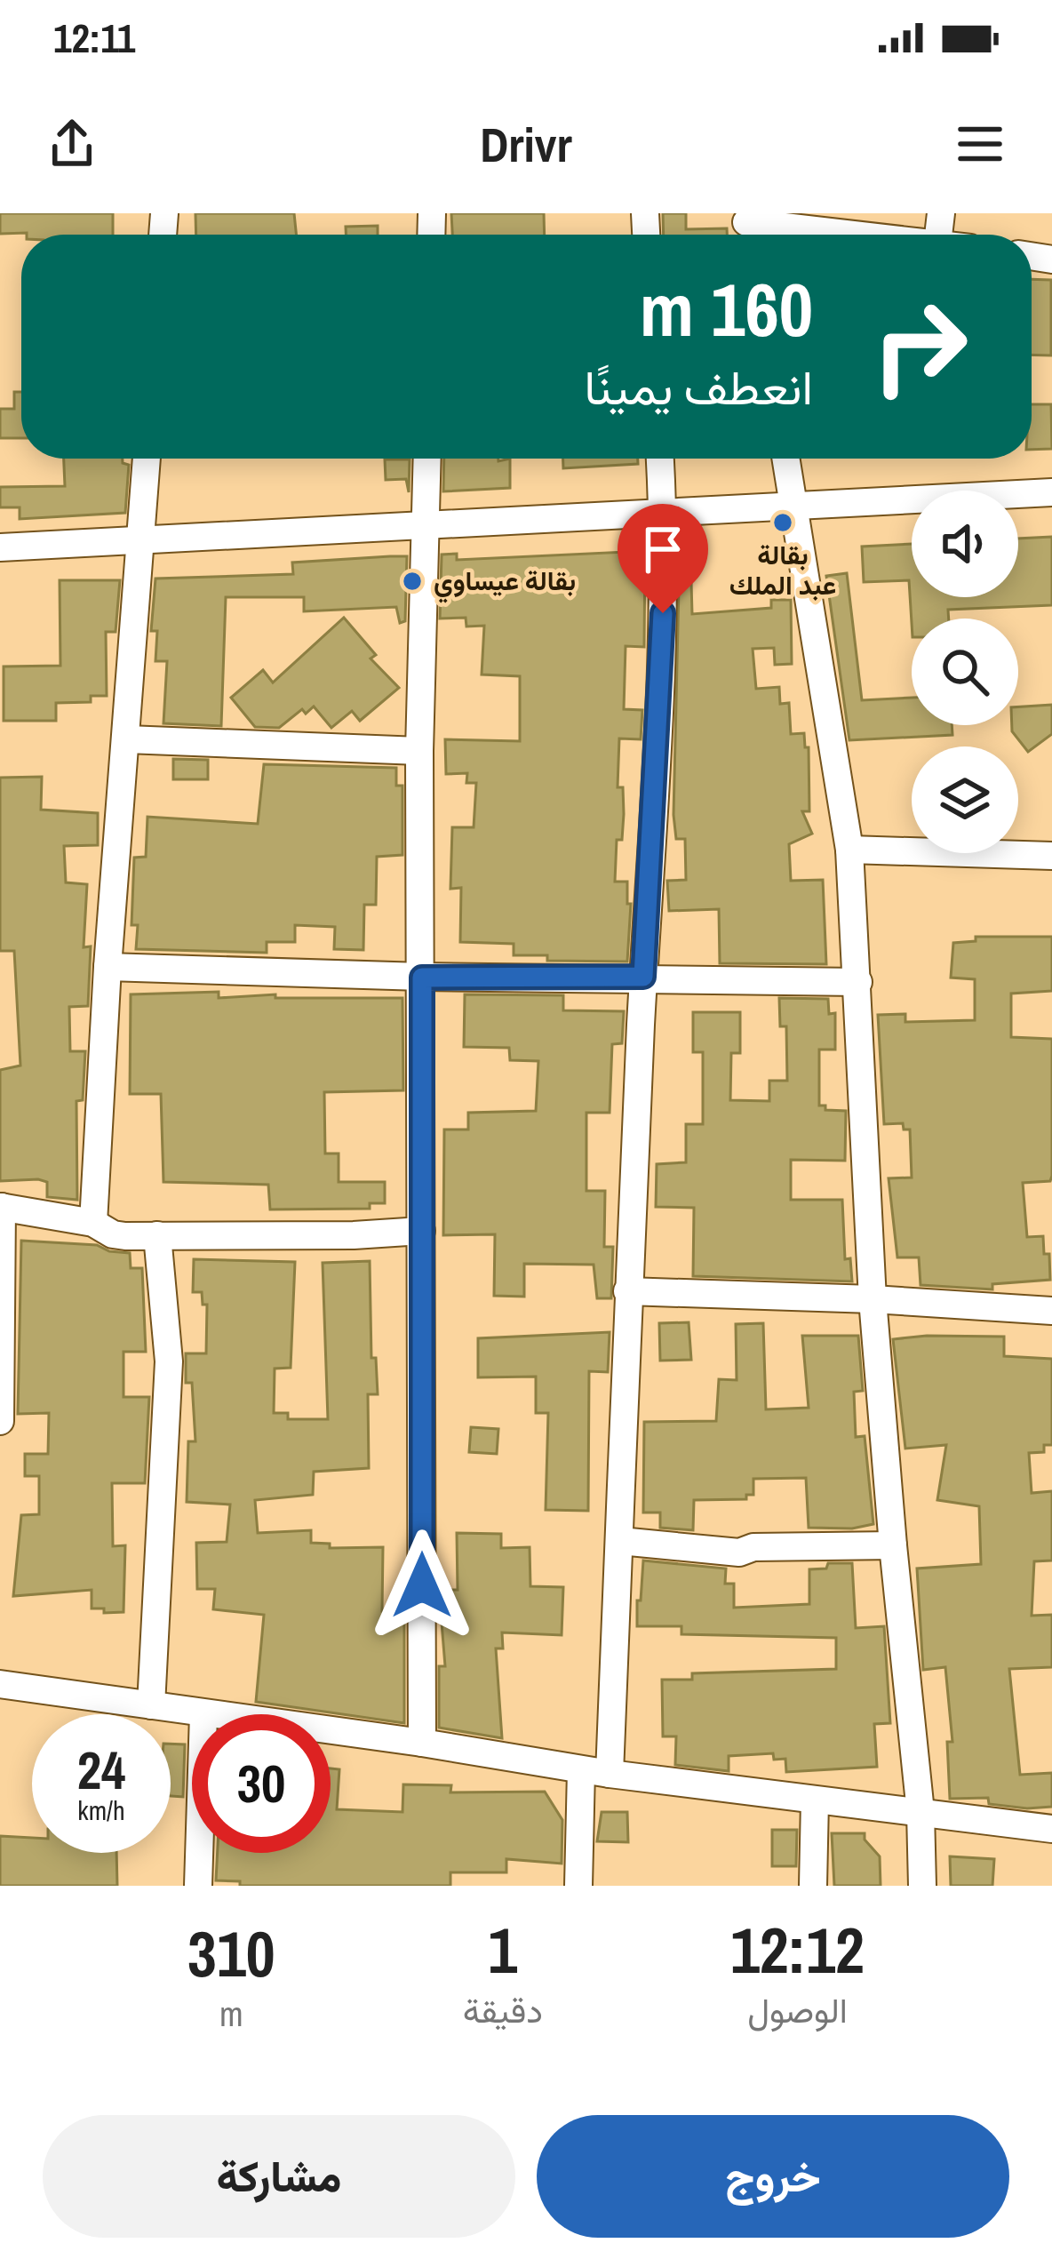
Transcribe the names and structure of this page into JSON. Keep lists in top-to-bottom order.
{
  "places": ["بقالة عبد الملك", "بقالة عيساوي"],
  "page": {
    "status": "12:11",
    "header": "Drivr",
    "turn": ["160 m", "انعطف يمينًا"],
    "speed": "24 km/h",
    "limit": "30",
    "eta": [
      "12:12",
      "الوصول",
      "1",
      "دقيقة",
      "310",
      "m"
    ],
    "buttons": ["خروج", "مشاركة"]
  }
}
